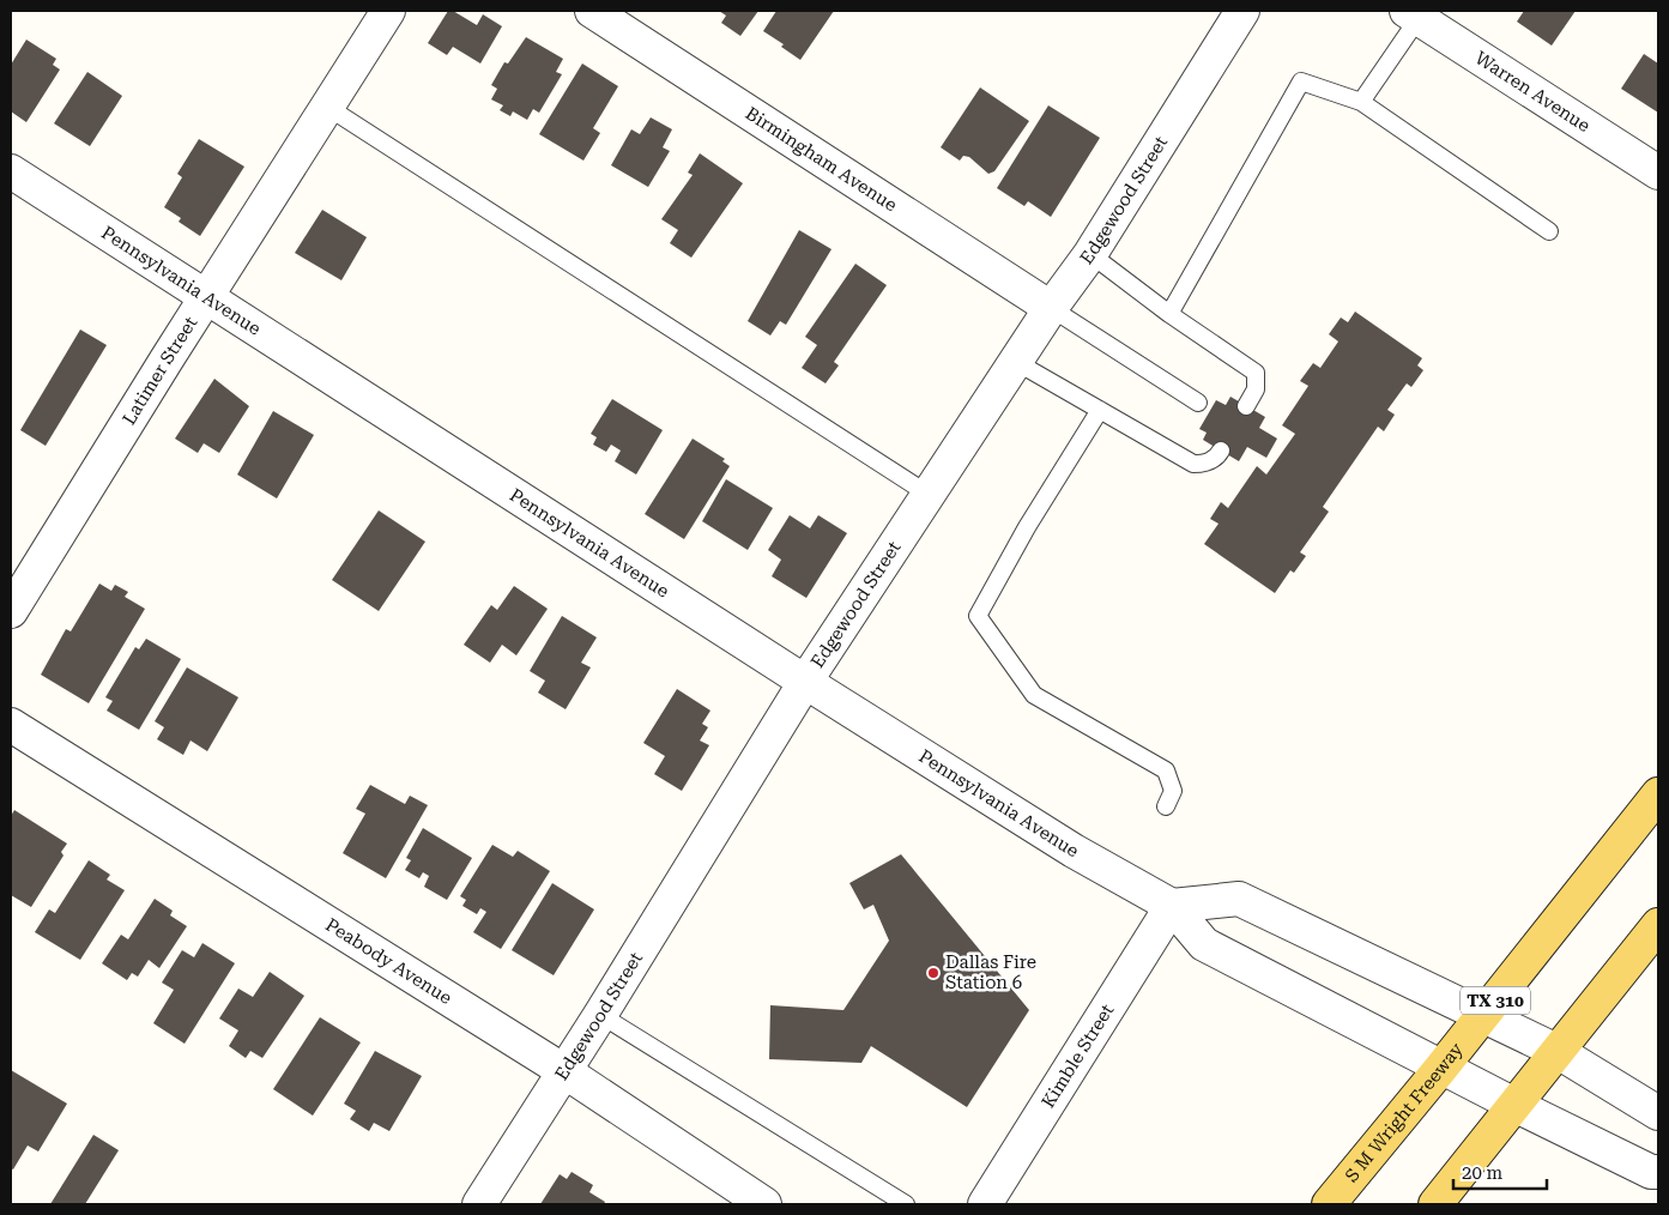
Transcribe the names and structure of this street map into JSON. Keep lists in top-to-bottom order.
{
  "streets": {
    "main road": ["TX 310", "S M Wright Freeway"],
    "street": [
      "Warren Avenue",
      "Birmingham Avenue",
      "Edgewood Street",
      "Pennsylvania Avenue",
      "Latimer Street",
      "Peabody Avenue",
      "Kimble Street"
    ]
  },
  "crossings": [
    ["Birmingham Avenue", "Edgewood Street"],
    ["Edgewood Street", "Pennsylvania Avenue"],
    ["Edgewood Street", "Peabody Avenue"],
    ["Pennsylvania Avenue", "Latimer Street"],
    ["Pennsylvania Avenue", "Kimble Street"],
    ["Pennsylvania Avenue", "S M Wright Freeway"]
  ],
  "places": ["Dallas Fire Station 6"],
  "scale_bar": "20 m"
}
